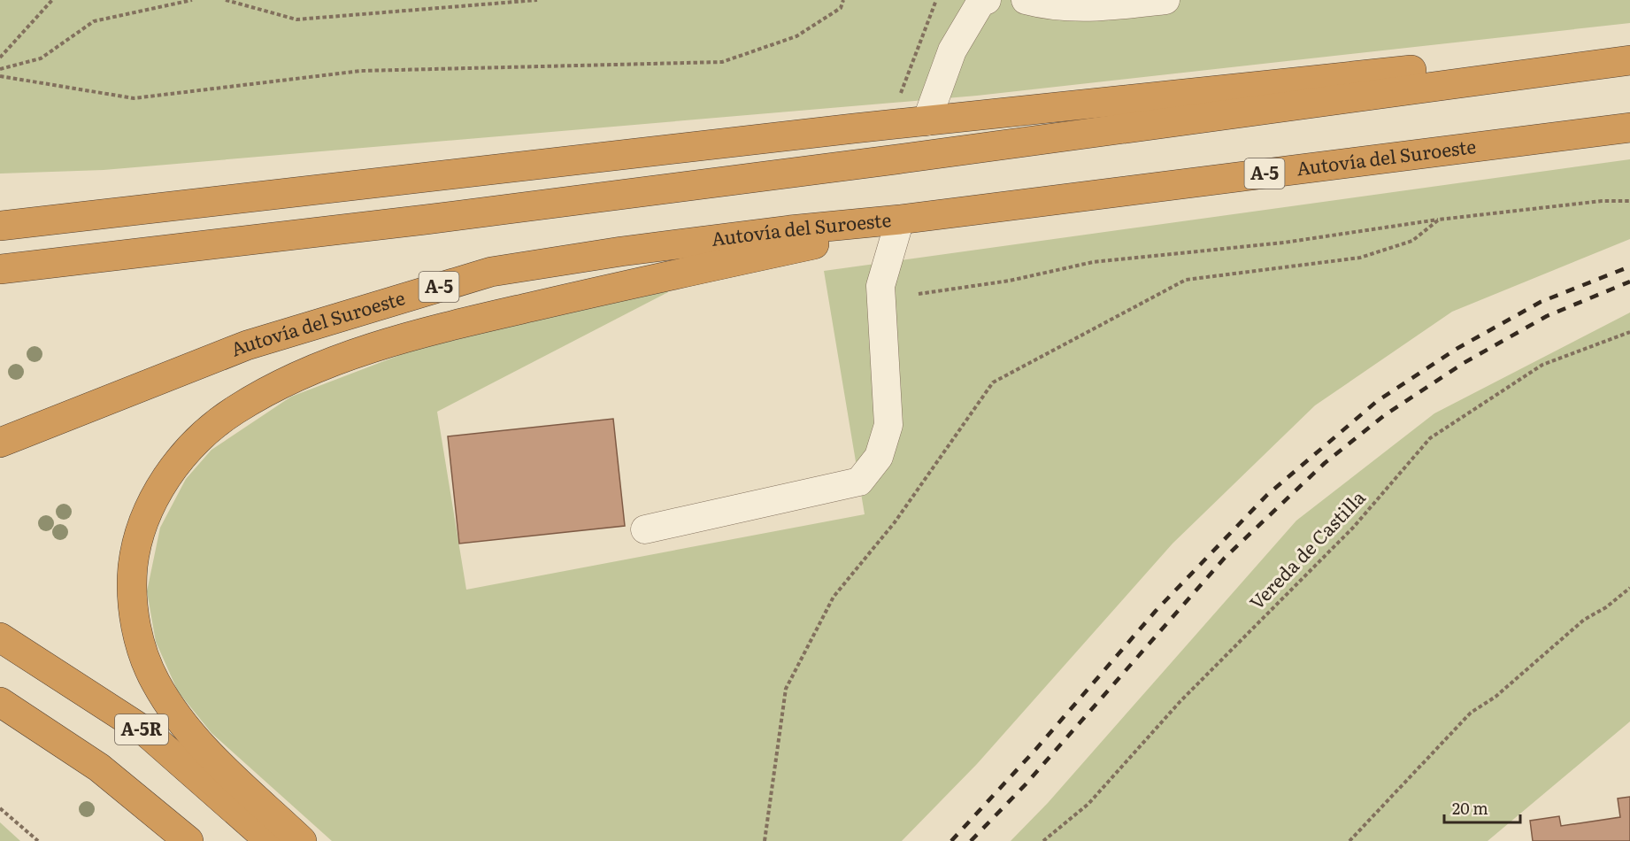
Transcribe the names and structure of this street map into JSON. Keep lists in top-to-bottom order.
{
  "streets": {
    "highway": ["Autovía del Suroeste", "A-5", "A-5R"],
    "path": ["Vereda de Castilla"]
  },
  "scale_bar": "20 m"
}
